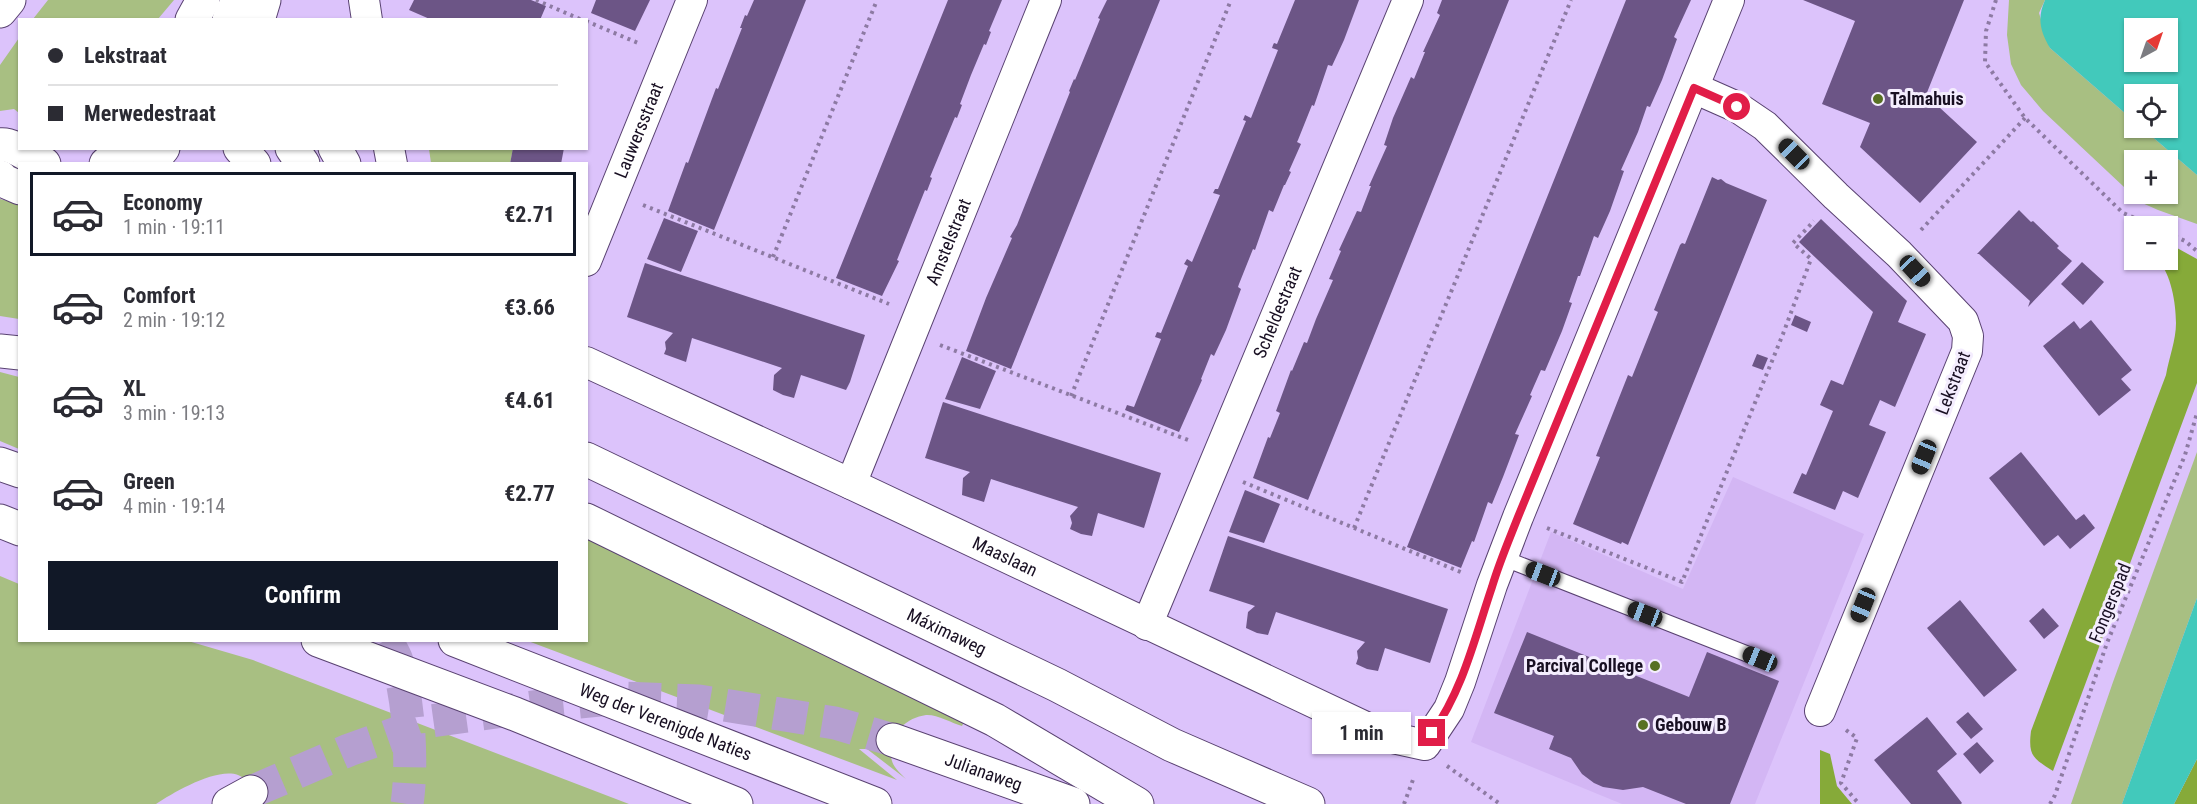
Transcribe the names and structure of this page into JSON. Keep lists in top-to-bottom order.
{
  "streets": {
    "main road": ["Máximaweg", "Weg der Verenigde Naties", "Julianaweg"],
    "street": [
      "Lauwersstraat",
      "Amstelstraat",
      "Scheldestraat",
      "Lekstraat",
      "Maaslaan"
    ],
    "path": ["Fongerspad"]
  },
  "crossings": [
    ["Amstelstraat", "Maaslaan"],
    ["Scheldestraat", "Maaslaan"]
  ],
  "places": ["Talmahuis", "Parcival College", "Gebouw B"],
  "north": "top right",
  "page": {
    "map_buttons": ["+", "−"],
    "banner": ["Lekstraat", "Merwedestraat"],
    "list": [
      {
        "name": "Economy",
        "note": "1 min · 19:11",
        "value": "€2.71"
      },
      {
        "name": "Comfort",
        "note": "2 min · 19:12",
        "value": "€3.66"
      },
      {
        "name": "XL",
        "note": "3 min · 19:13",
        "value": "€4.61"
      },
      {
        "name": "Green",
        "note": "4 min · 19:14",
        "value": "€2.77"
      }
    ],
    "buttons": "Confirm",
    "bubble": "1 min"
  }
}
